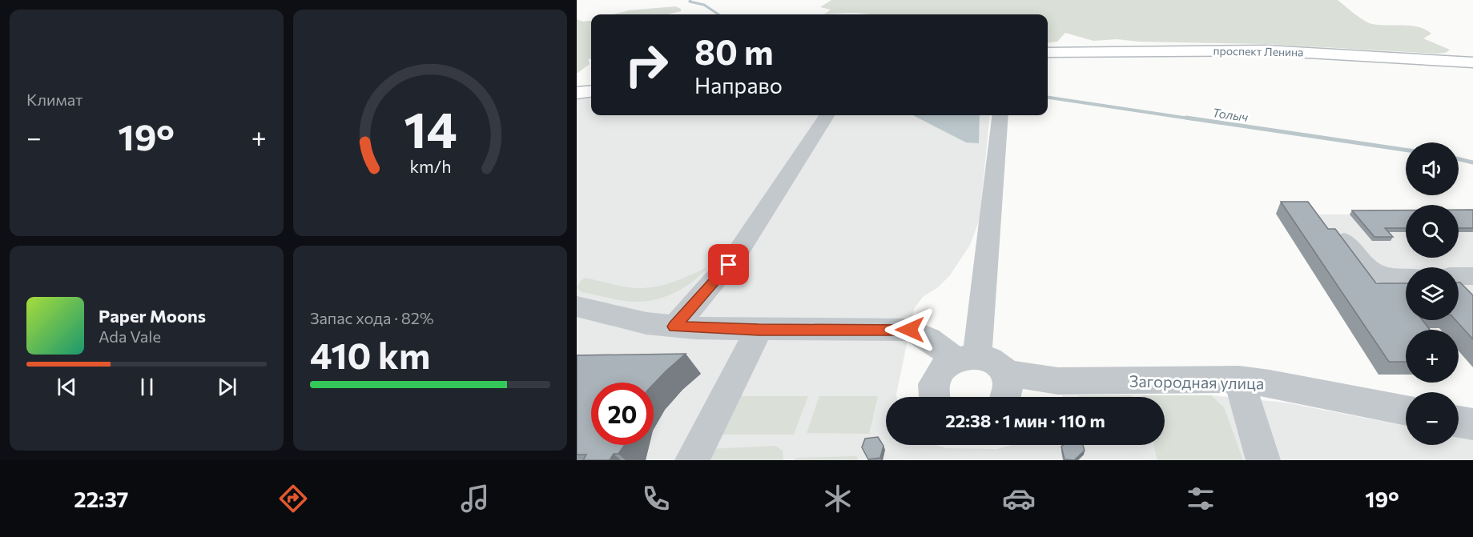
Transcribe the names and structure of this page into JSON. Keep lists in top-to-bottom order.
{
  "streets": {
    "main road": ["проспект Ленина"],
    "street": ["Загородная улица"]
  },
  "water": ["Толыч"],
  "page": {
    "tile": [
      "Климат",
      ["Запас хода · 82%", "410 km"]
    ],
    "turn": ["80 m", "Направо"],
    "heat": ["−", "19°", "+"],
    "map_buttons": ["+", "−"],
    "song": ["Paper Moons", "Ada Vale"],
    "limit": "20",
    "trip": "22:38 · 1 мин · 110 m",
    "tabs": ["22:37", "19°"],
    "gauge": ["14", "km/h"]
  }
}
